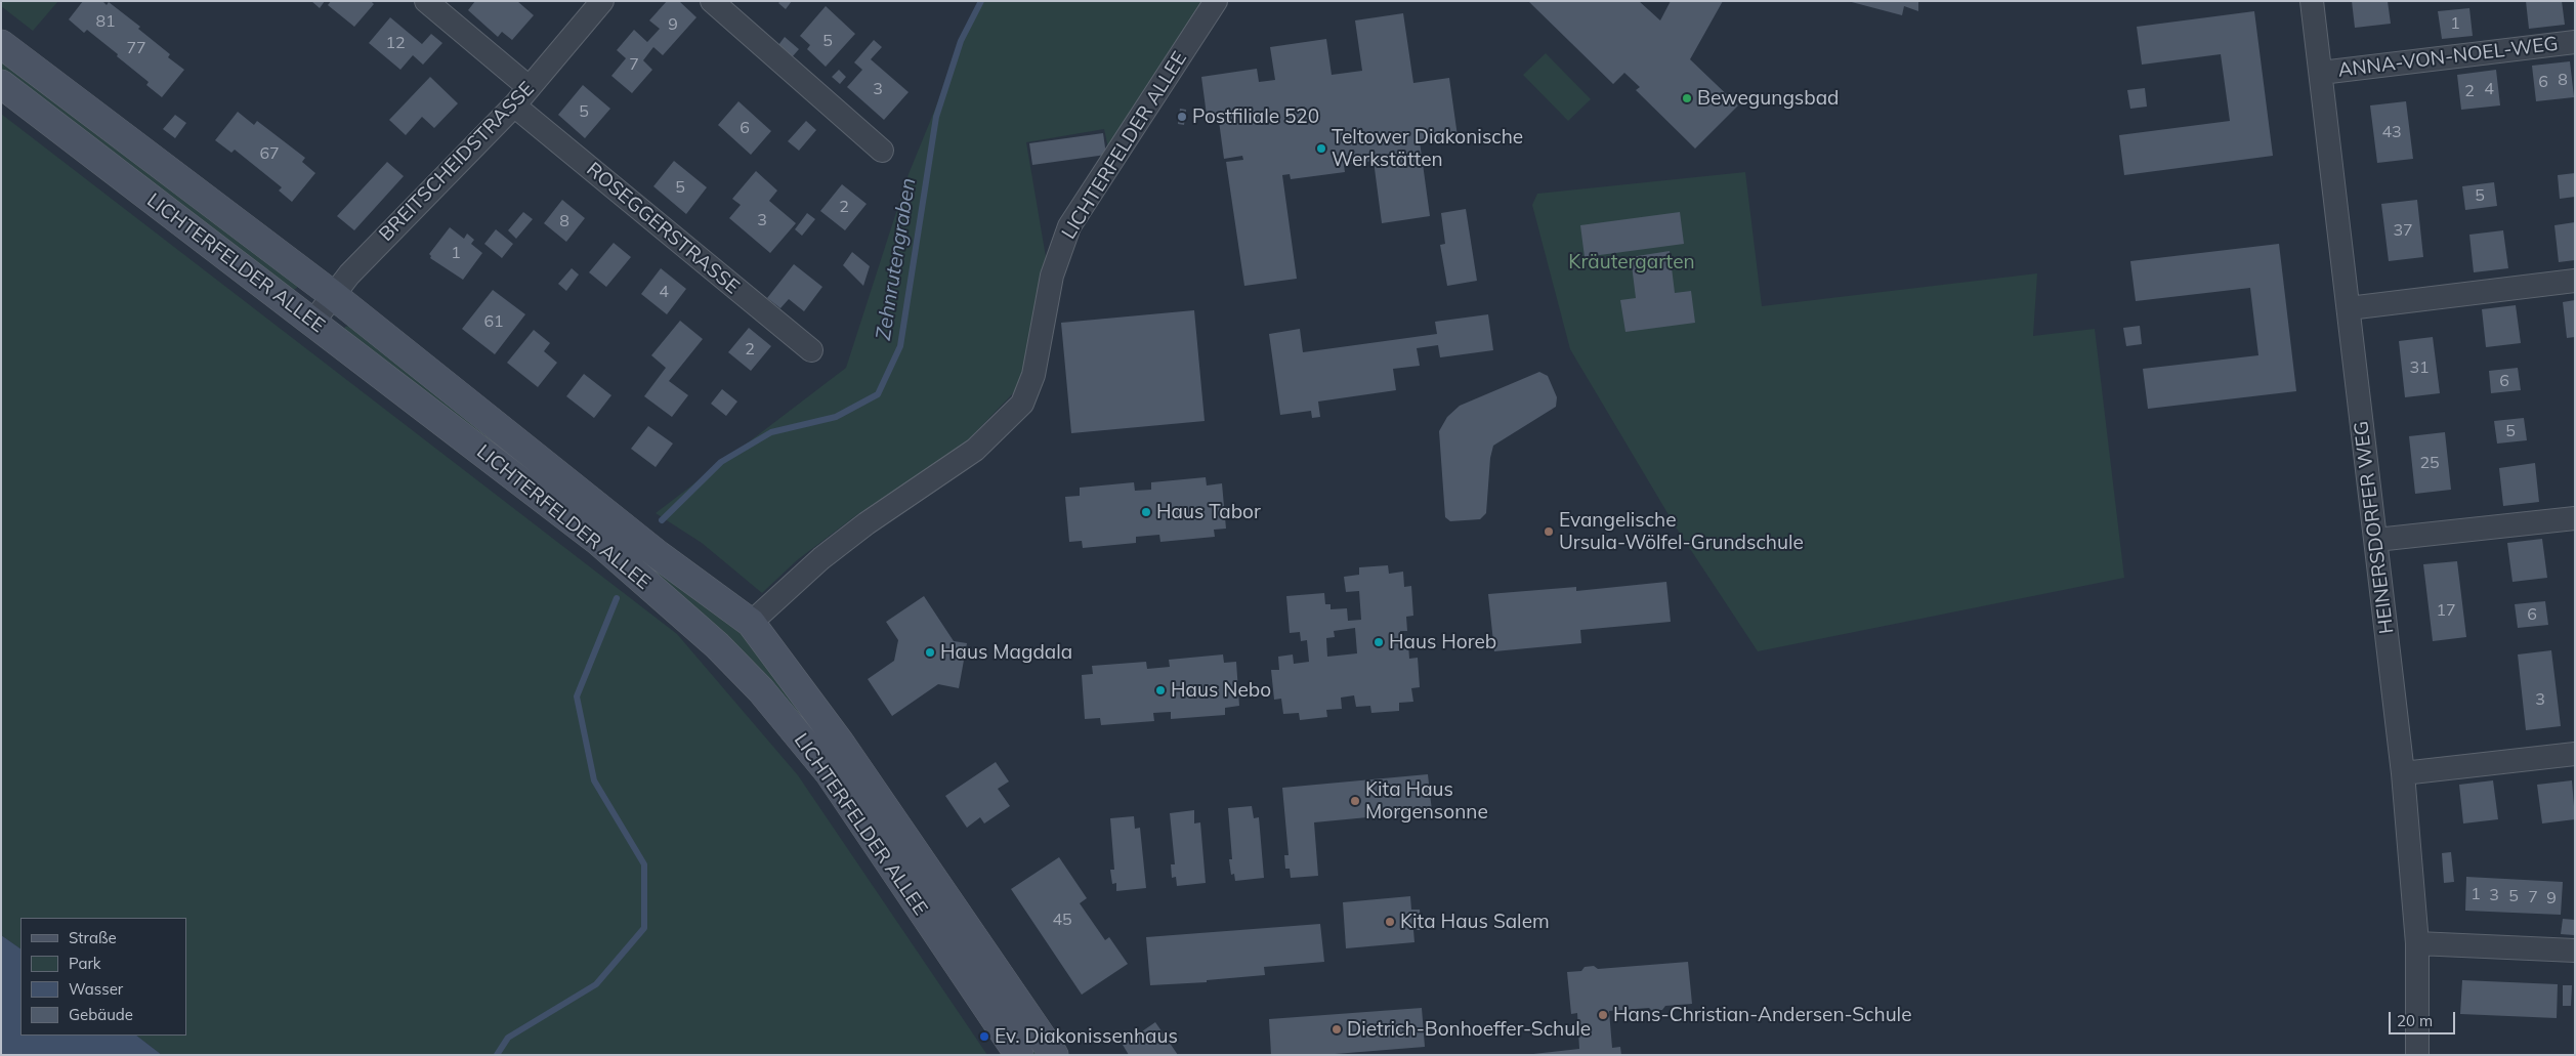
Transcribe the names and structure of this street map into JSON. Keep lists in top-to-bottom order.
{
  "streets": {
    "main road": ["LICHTERFELDER ALLEE"],
    "street": [
      "ANNA-VON-NOEL-WEG",
      "BREITSCHEIDSTRASSE",
      "ROSEGGERSTRASSE",
      "HEINERSDORFER WEG"
    ]
  },
  "crossings": [
    ["ANNA-VON-NOEL-WEG", "HEINERSDORFER WEG"],
    ["LICHTERFELDER ALLEE", "BREITSCHEIDSTRASSE"],
    ["BREITSCHEIDSTRASSE", "ROSEGGERSTRASSE"]
  ],
  "water": ["Zehnrutengraben"],
  "parks": ["Kräutergarten"],
  "places": [
    "Bewegungsbad",
    "Postfiliale 520",
    "Teltower Diakonische Werkstätten",
    "Haus Tabor",
    "Evangelische Ursula-Wölfel-Grundschule",
    "Haus Horeb",
    "Haus Magdala",
    "Haus Nebo",
    "Kita Haus Morgensonne",
    "Kita Haus Salem",
    "Hans-Christian-Andersen-Schule",
    "Dietrich-Bonhoeffer-Schule",
    "Ev. Diakonissenhaus"
  ],
  "house_numbers": [
    "81",
    "1",
    "9",
    "5",
    "12",
    "77",
    "7",
    "8",
    "6",
    "3",
    "4",
    "2",
    "5",
    "6",
    "43",
    "67",
    "5",
    "5",
    "2",
    "3",
    "8",
    "37",
    "1",
    "4",
    "61",
    "2",
    "31",
    "6",
    "5",
    "25",
    "17",
    "6",
    "3",
    "1",
    "3",
    "5",
    "7",
    "9",
    "45"
  ],
  "legend": [
    "Straße",
    "Park",
    "Wasser",
    "Gebäude"
  ],
  "scale_bar": "20 m"
}
